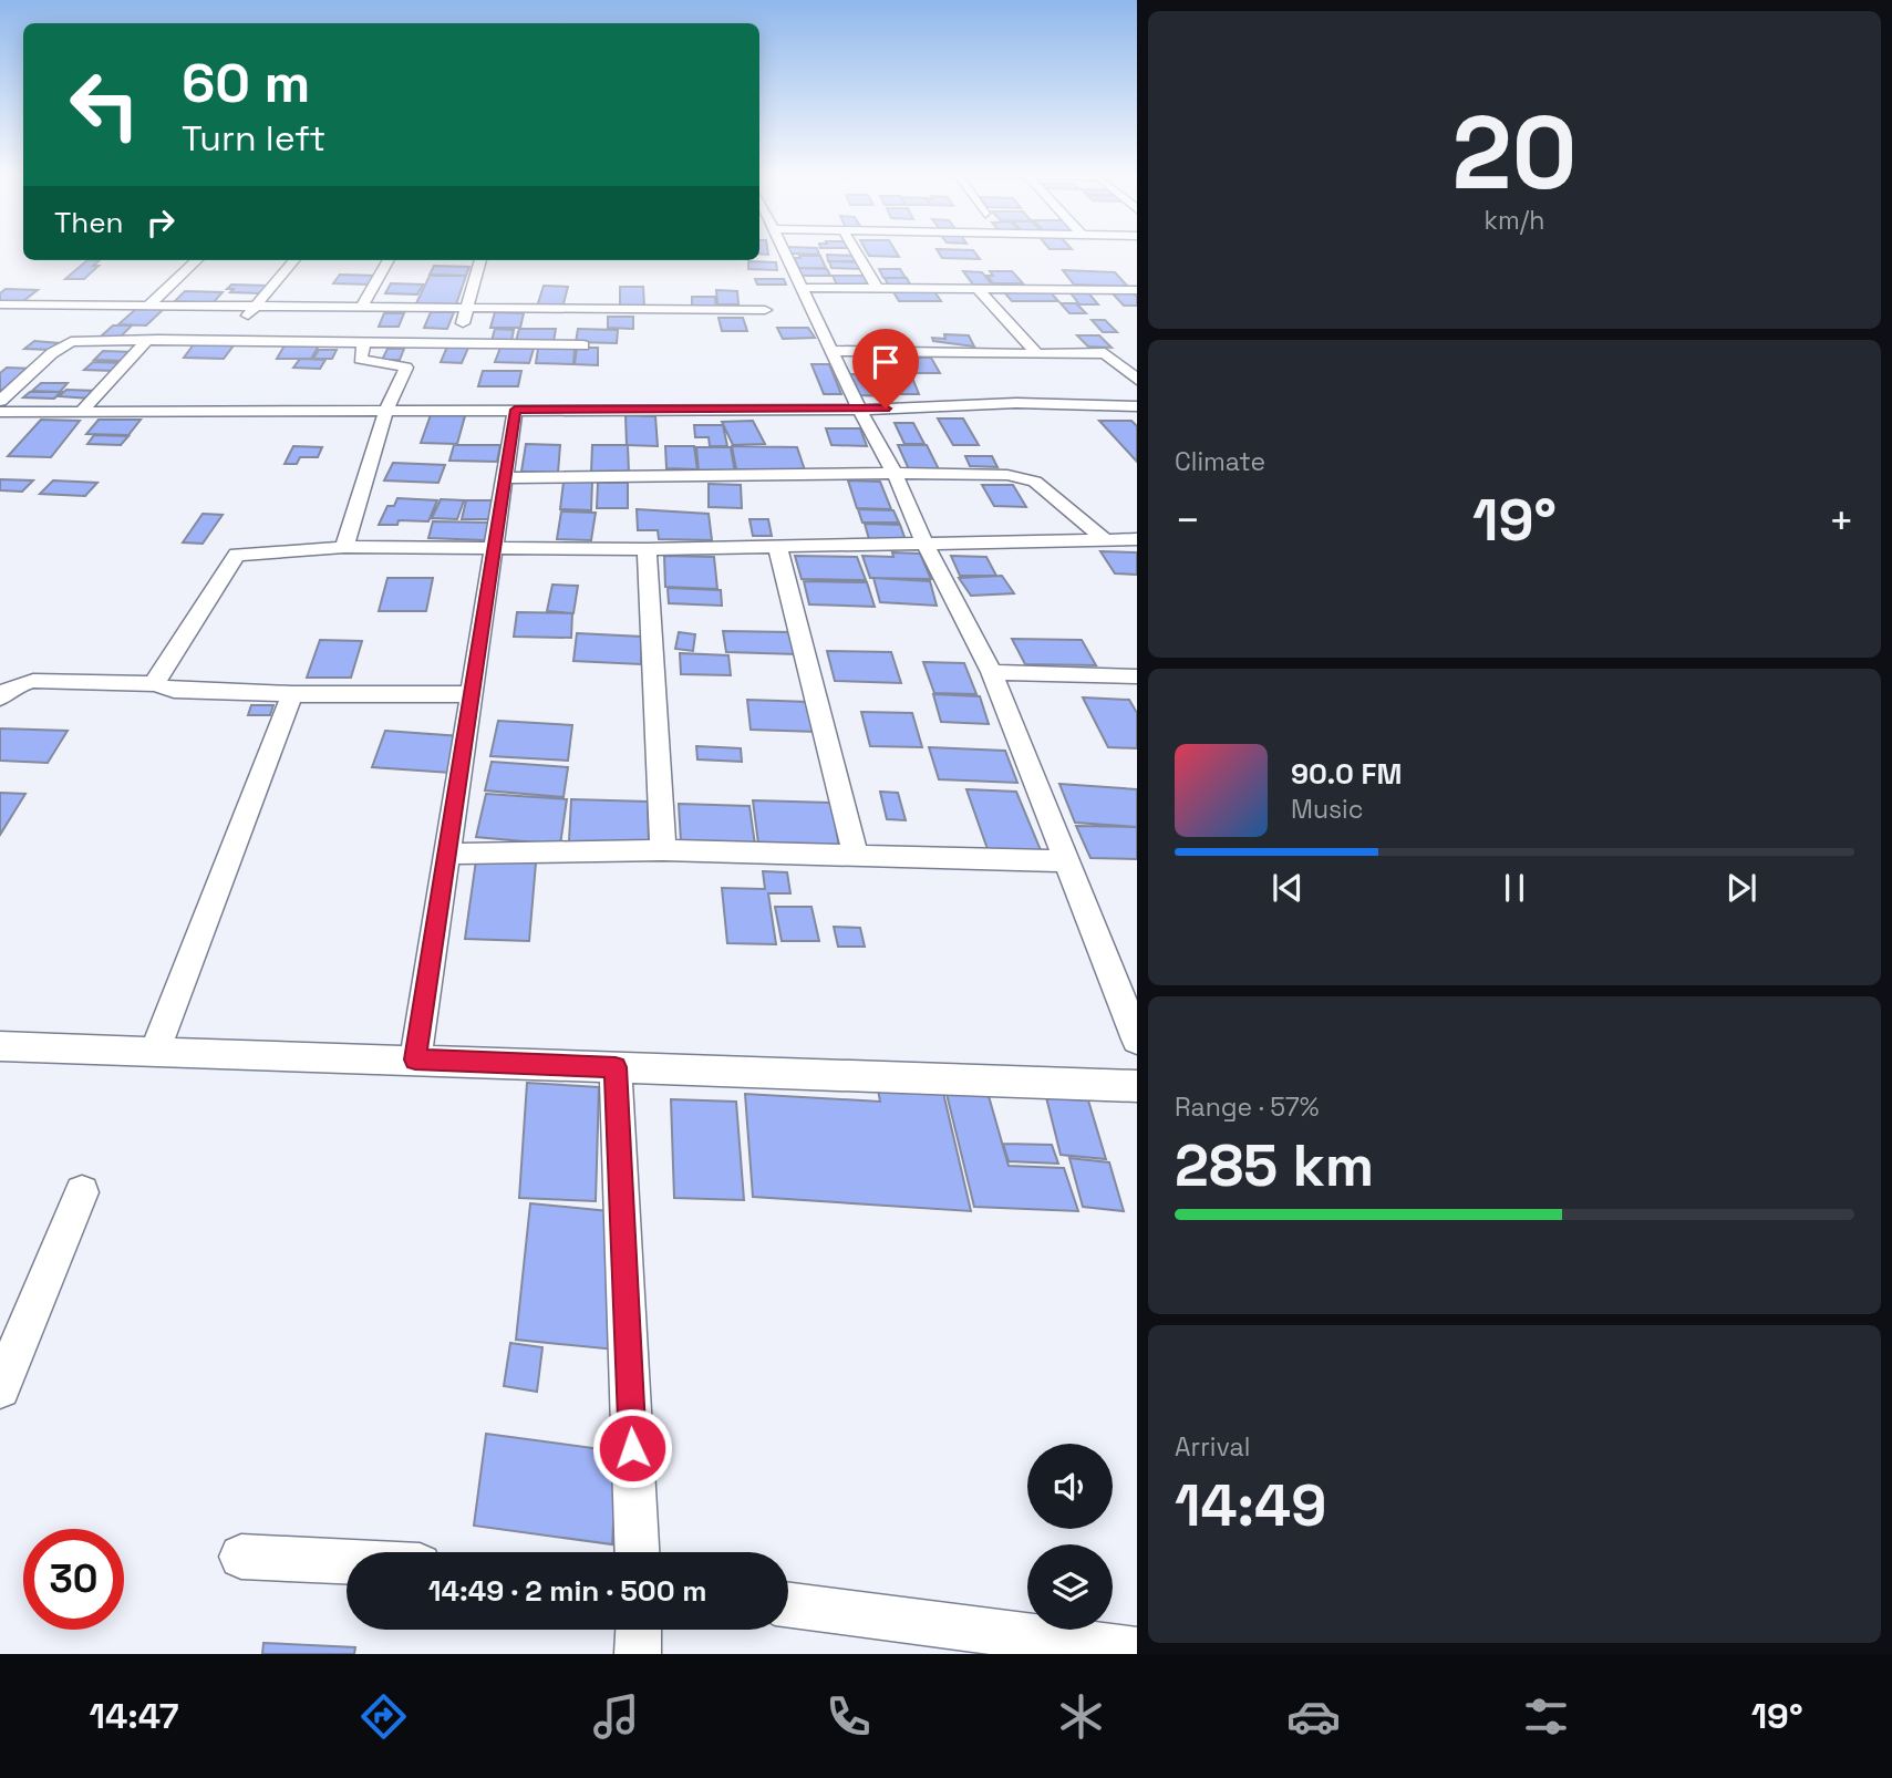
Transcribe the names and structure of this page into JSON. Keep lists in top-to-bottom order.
{
  "page": {
    "tile": [
      ["20", "km/h"],
      "Climate",
      ["Range · 57%", "285 km"],
      ["Arrival", "14:49"]
    ],
    "turn": ["60 m", "Turn left"],
    "then": "Then",
    "heat": ["−", "19°", "+"],
    "song": ["90.0 FM", "Music"],
    "limit": "30",
    "trip": "14:49 · 2 min · 500 m",
    "tabs": ["14:47", "19°"]
  }
}
